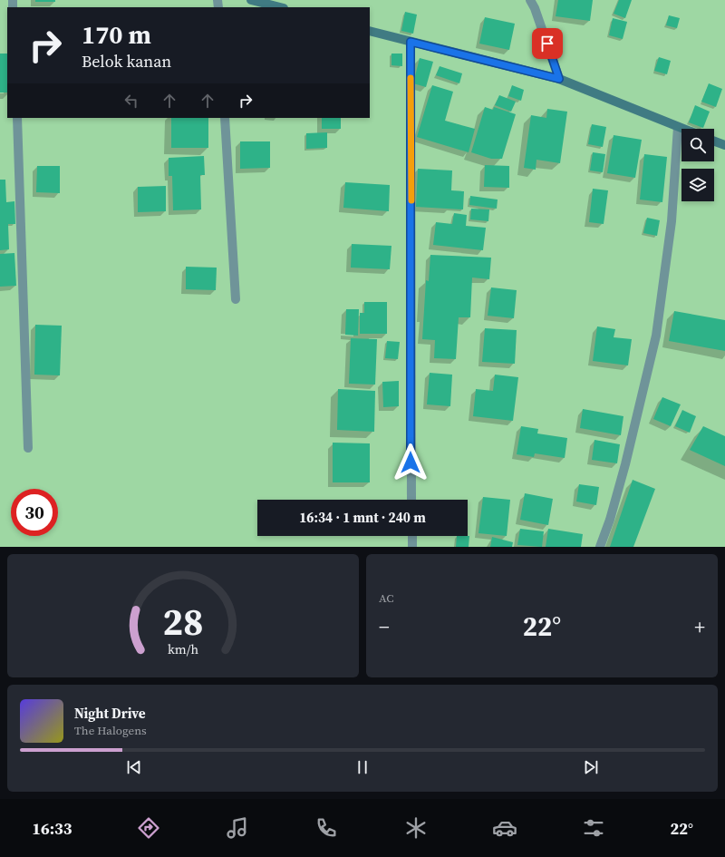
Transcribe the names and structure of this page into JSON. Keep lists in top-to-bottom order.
{
  "page": {
    "turn": ["170 m", "Belok kanan"],
    "limit": "30",
    "trip": "16:34 · 1 mnt · 240 m",
    "tile": "AC",
    "heat": ["−", "22°", "+"],
    "song": ["Night Drive", "The Halogens"],
    "tabs": ["16:33", "22°"],
    "gauge": ["28", "km/h"]
  }
}
